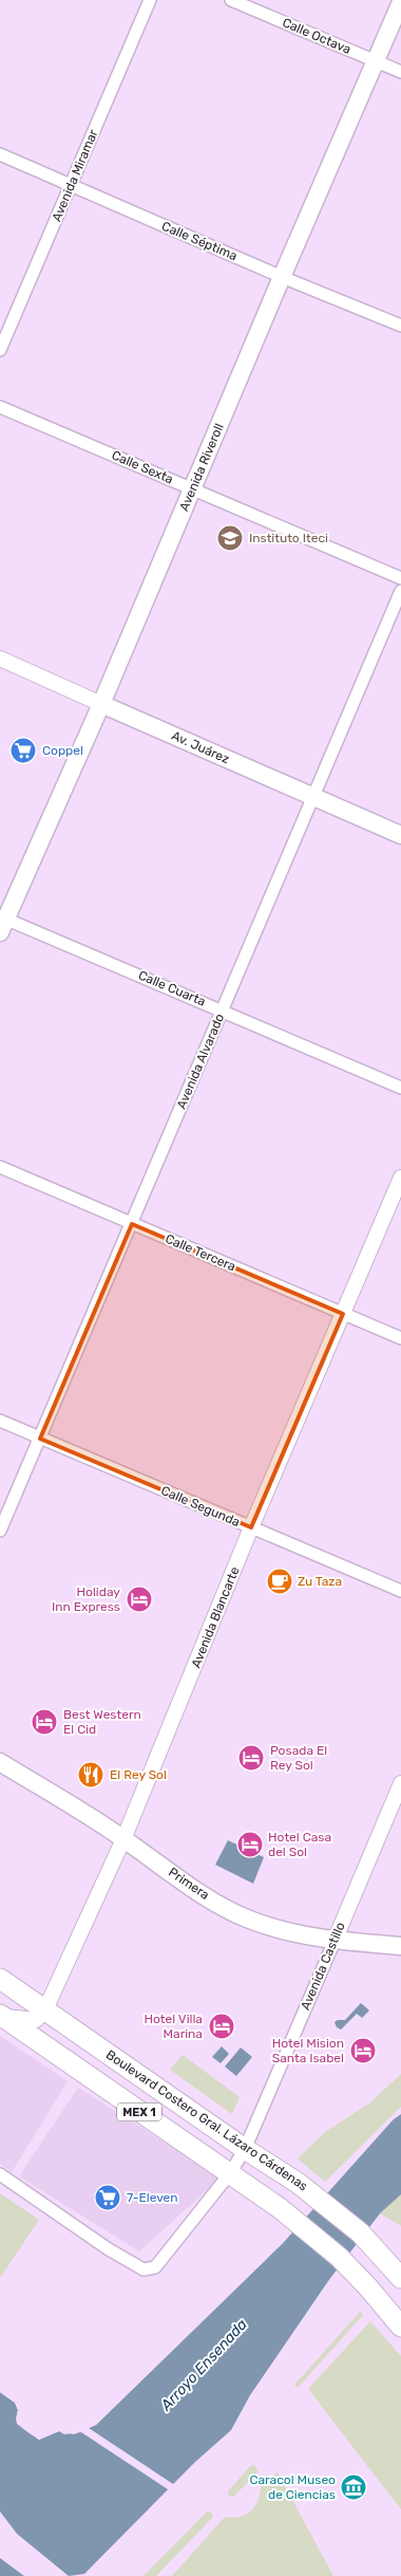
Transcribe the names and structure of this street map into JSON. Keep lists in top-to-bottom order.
{
  "streets": {
    "highway": ["MEX 1", "Boulevard Costero Gral. Lázaro Cárdenas"],
    "main road": ["Avenida Riveroll", "Av. Juárez", "Primera"],
    "street": [
      "Calle Octava",
      "Avenida Miramar",
      "Calle Séptima",
      "Calle Sexta",
      "Calle Cuarta",
      "Avenida Alvarado",
      "Calle Tercera",
      "Calle Segunda",
      "Avenida Blancarte",
      "Avenida Castillo"
    ]
  },
  "crossings": [
    ["Calle Octava", "Avenida Riveroll"],
    ["Avenida Miramar", "Calle Séptima"],
    ["Calle Séptima", "Avenida Riveroll"],
    ["Calle Sexta", "Avenida Riveroll"],
    ["Avenida Riveroll", "Av. Juárez"],
    ["Avenida Riveroll", "Calle Cuarta"],
    ["Av. Juárez", "Avenida Alvarado"],
    ["Calle Cuarta", "Avenida Alvarado"],
    ["Avenida Alvarado", "Calle Tercera"],
    ["Avenida Alvarado", "Calle Segunda"],
    ["Calle Tercera", "Avenida Blancarte"],
    ["Calle Segunda", "Avenida Blancarte"],
    ["Avenida Blancarte", "Primera"],
    ["Avenida Blancarte", "Boulevard Costero Gral. Lázaro Cárdenas"],
    ["Primera", "Avenida Castillo"],
    ["Avenida Castillo", "MEX 1"],
    ["Avenida Castillo", "Boulevard Costero Gral. Lázaro Cárdenas"]
  ],
  "water": ["Arroyo Ensenada"],
  "places": {
    "school or university": ["Instituto Iteci"],
    "supermarket": ["Coppel", "7-Eleven"],
    "cafe": ["Zu Taza"],
    "hotel": [
      "Holiday Inn Express",
      "Best Western El Cid",
      "Posada El Rey Sol",
      "Hotel Casa del Sol",
      "Hotel Villa Marina",
      "Hotel Mision Santa Isabel"
    ],
    "restaurant": ["El Rey Sol"],
    "museum": ["Caracol Museo de Ciencias"]
  }
}
